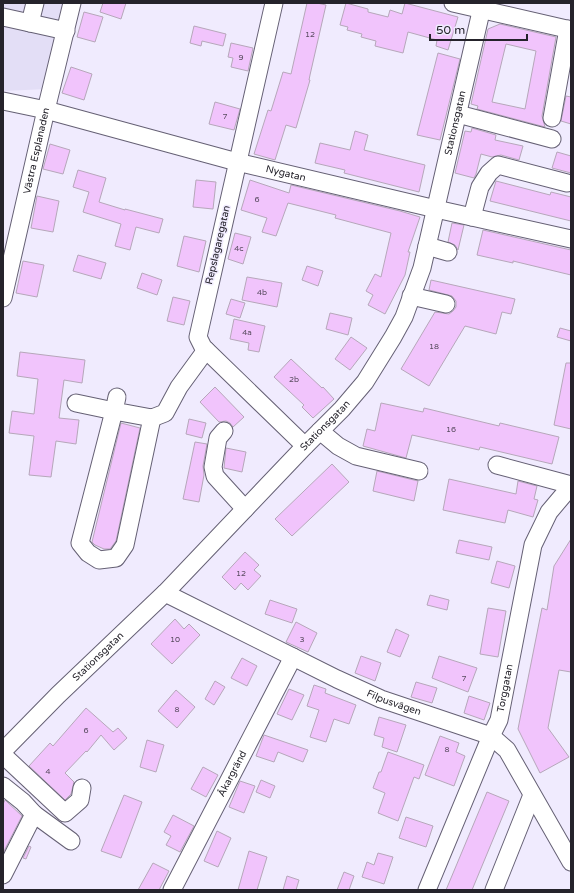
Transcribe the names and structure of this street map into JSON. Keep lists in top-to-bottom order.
{
  "streets": {
    "street": [
      "Stationsgatan",
      "Västra Esplanaden",
      "Nygatan",
      "Repslagaregatan",
      "Torggatan",
      "Filpusvägen",
      "Åkargränd"
    ]
  },
  "crossings": [
    ["Stationsgatan", "Nygatan"],
    ["Stationsgatan", "Repslagaregatan"],
    ["Stationsgatan", "Filpusvägen"],
    ["Västra Esplanaden", "Nygatan"],
    ["Nygatan", "Repslagaregatan"],
    ["Torggatan", "Filpusvägen"],
    ["Filpusvägen", "Åkargränd"]
  ],
  "house_numbers": [
    "12",
    "9",
    "7",
    "6",
    "4c",
    "4b",
    "4a",
    "18",
    "2b",
    "16",
    "12",
    "10",
    "3",
    "7",
    "8",
    "6",
    "8",
    "4"
  ],
  "scale_bar": "50 m"
}
